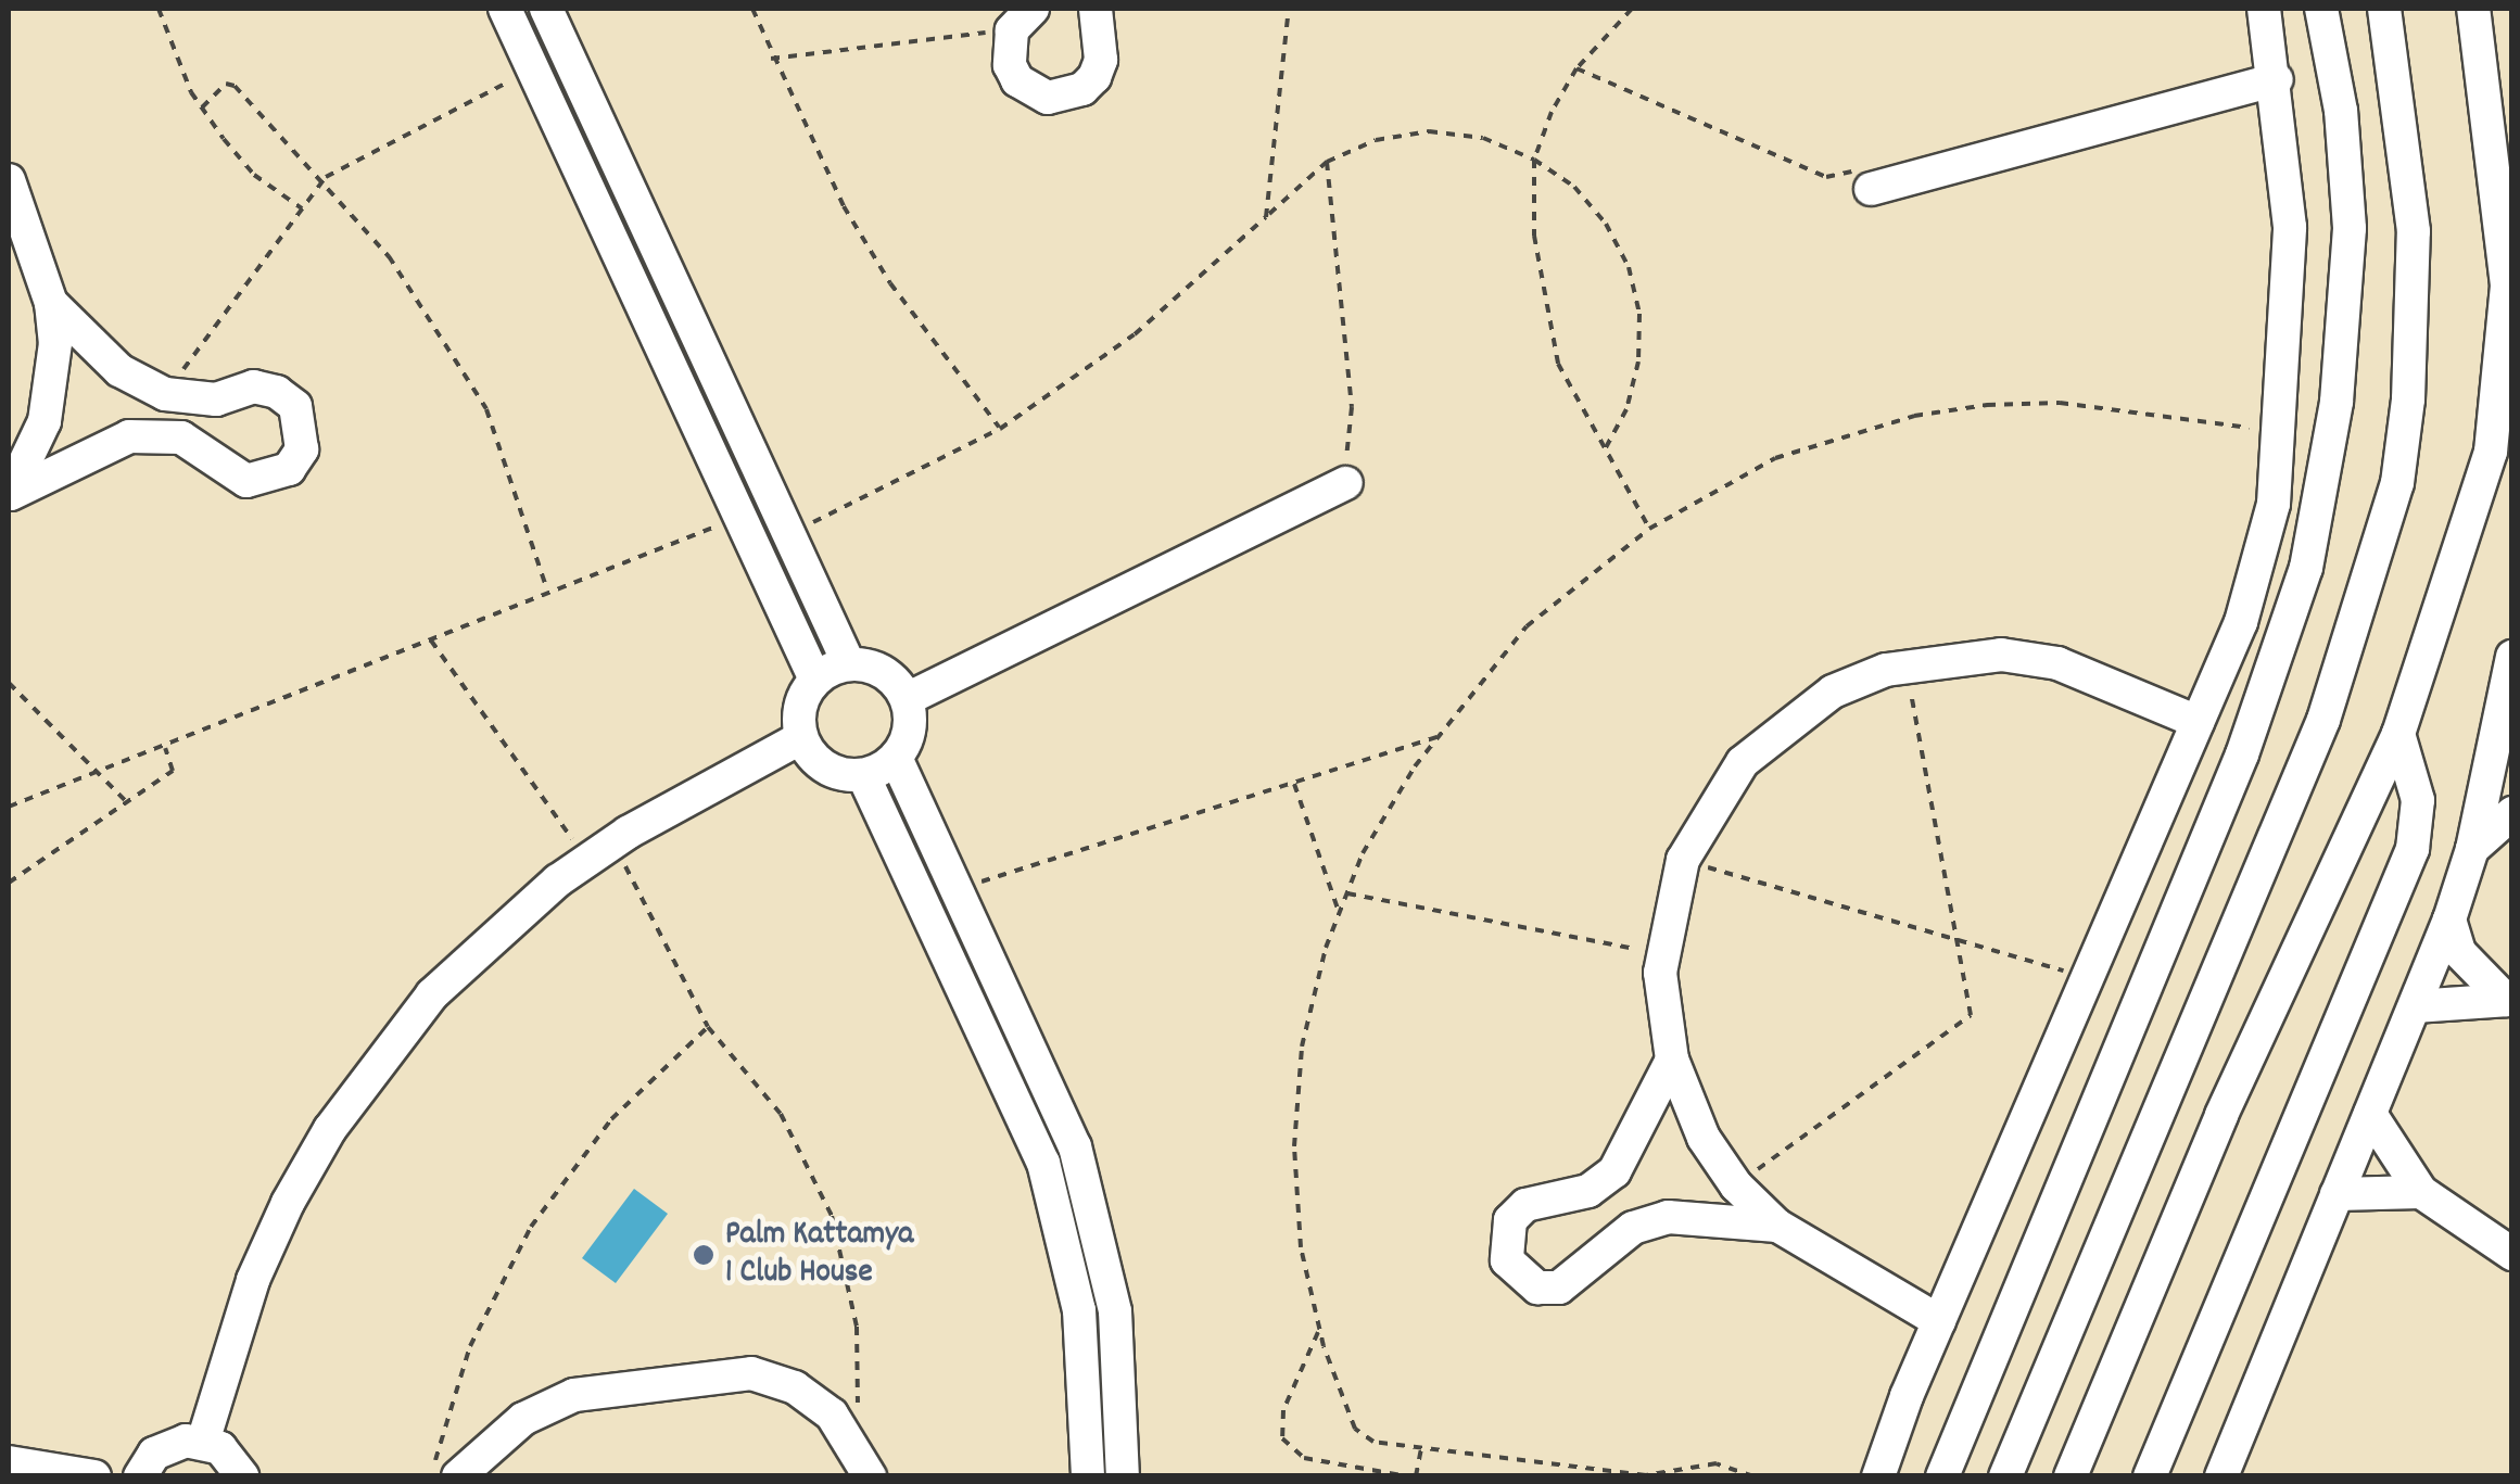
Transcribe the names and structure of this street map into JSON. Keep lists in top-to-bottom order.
{
  "places": ["Palm Kattamya 1 Club House"]
}
